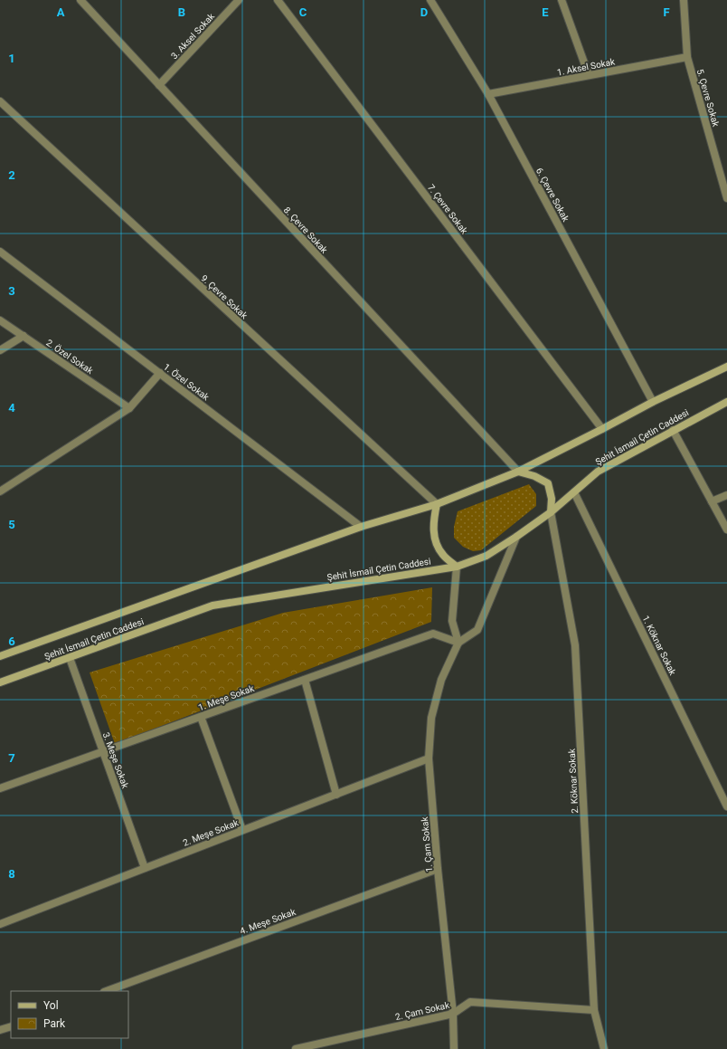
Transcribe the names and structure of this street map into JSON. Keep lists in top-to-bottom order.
{
  "streets": {
    "street": [
      "3. Aksel Sokak",
      "1. Aksel Sokak",
      "5. Çevre Sokak",
      "6. Çevre Sokak",
      "7. Çevre Sokak",
      "8. Çevre Sokak",
      "9. Çevre Sokak",
      "2. Özel Sokak",
      "1. Özel Sokak",
      "Şehit İsmail Çetin Caddesi",
      "1. Köknar Sokak",
      "1. Meşe Sokak",
      "3. Meşe Sokak",
      "2. Köknar Sokak",
      "2. Meşe Sokak",
      "1. Çam Sokak",
      "4. Meşe Sokak",
      "2. Çam Sokak"
    ]
  },
  "crossings": [
    ["3. Aksel Sokak", "8. Çevre Sokak"],
    ["1. Aksel Sokak", "5. Çevre Sokak"],
    ["1. Aksel Sokak", "6. Çevre Sokak"],
    ["6. Çevre Sokak", "Şehit İsmail Çetin Caddesi"],
    ["7. Çevre Sokak", "Şehit İsmail Çetin Caddesi"],
    ["8. Çevre Sokak", "Şehit İsmail Çetin Caddesi"],
    ["9. Çevre Sokak", "Şehit İsmail Çetin Caddesi"],
    ["1. Özel Sokak", "Şehit İsmail Çetin Caddesi"],
    ["Şehit İsmail Çetin Caddesi", "1. Köknar Sokak"],
    ["Şehit İsmail Çetin Caddesi", "3. Meşe Sokak"],
    ["Şehit İsmail Çetin Caddesi", "2. Köknar Sokak"],
    ["1. Meşe Sokak", "3. Meşe Sokak"],
    ["1. Meşe Sokak", "1. Çam Sokak"],
    ["3. Meşe Sokak", "2. Meşe Sokak"],
    ["2. Köknar Sokak", "2. Çam Sokak"],
    ["2. Meşe Sokak", "1. Çam Sokak"],
    ["1. Çam Sokak", "4. Meşe Sokak"],
    ["1. Çam Sokak", "2. Çam Sokak"]
  ],
  "legend": ["Yol", "Park"],
  "grid": {
    "columns": [
      "A",
      "B",
      "C",
      "D",
      "E",
      "F"
    ],
    "rows": [
      "1",
      "2",
      "3",
      "4",
      "5",
      "6",
      "7",
      "8"
    ]
  }
}
